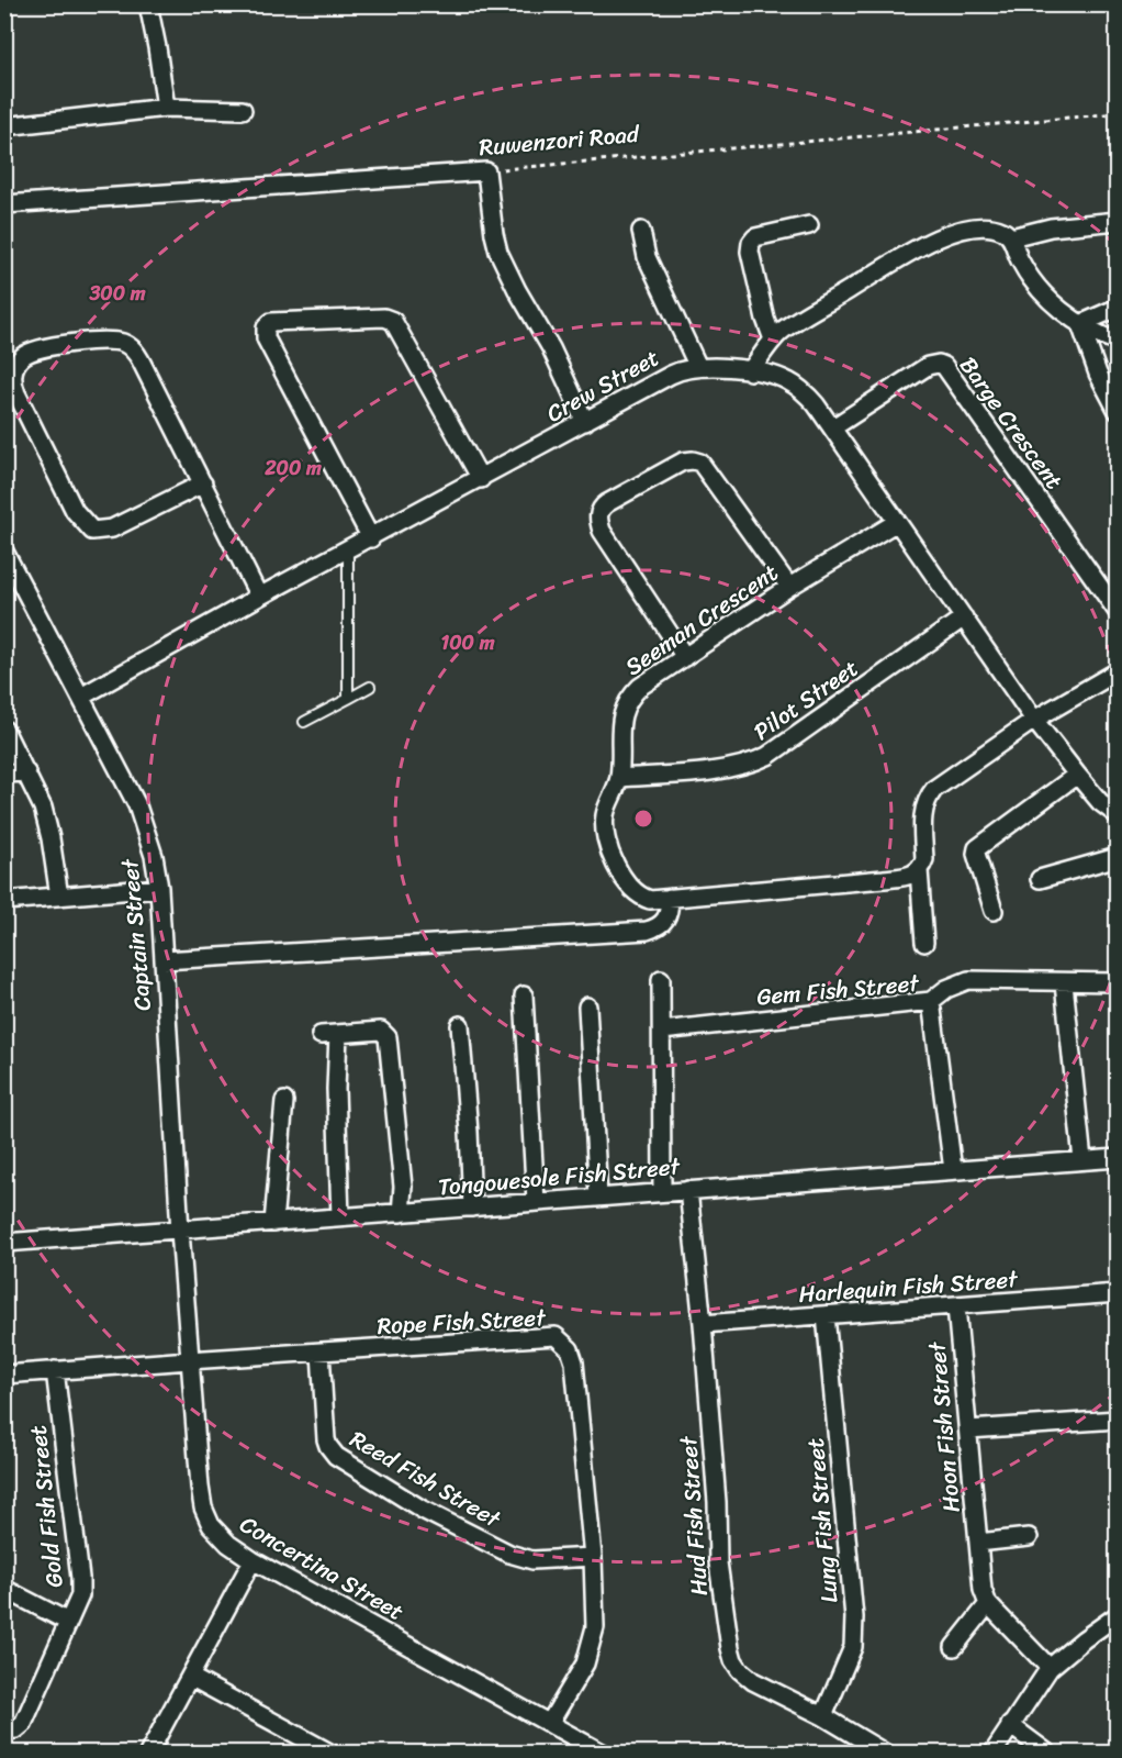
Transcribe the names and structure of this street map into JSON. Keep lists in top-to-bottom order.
{
  "streets": {
    "street": [
      "Ruwenzori Road",
      "Crew Street",
      "Barge Crescent",
      "Seeman Crescent",
      "Pilot Street",
      "Captain Street",
      "Gem Fish Street",
      "Tongouesole Fish Street",
      "Harlequin Fish Street",
      "Rope Fish Street",
      "Hoon Fish Street",
      "Reed Fish Street",
      "Gold Fish Street",
      "Hud Fish Street",
      "Lung Fish Street",
      "Concertina Street"
    ]
  },
  "crossings": [
    ["Crew Street", "Barge Crescent"],
    ["Crew Street", "Seeman Crescent"],
    ["Crew Street", "Pilot Street"],
    ["Crew Street", "Captain Street"],
    ["Seeman Crescent", "Pilot Street"],
    ["Captain Street", "Tongouesole Fish Street"],
    ["Captain Street", "Concertina Street"],
    ["Gem Fish Street", "Tongouesole Fish Street"],
    ["Tongouesole Fish Street", "Hud Fish Street"],
    ["Tongouesole Fish Street", "Concertina Street"],
    ["Harlequin Fish Street", "Hoon Fish Street"],
    ["Harlequin Fish Street", "Hud Fish Street"],
    ["Harlequin Fish Street", "Lung Fish Street"],
    ["Rope Fish Street", "Reed Fish Street"],
    ["Rope Fish Street", "Gold Fish Street"],
    ["Rope Fish Street", "Concertina Street"],
    ["Hud Fish Street", "Lung Fish Street"]
  ],
  "rings": ["300 m", "200 m", "100 m"]
}
